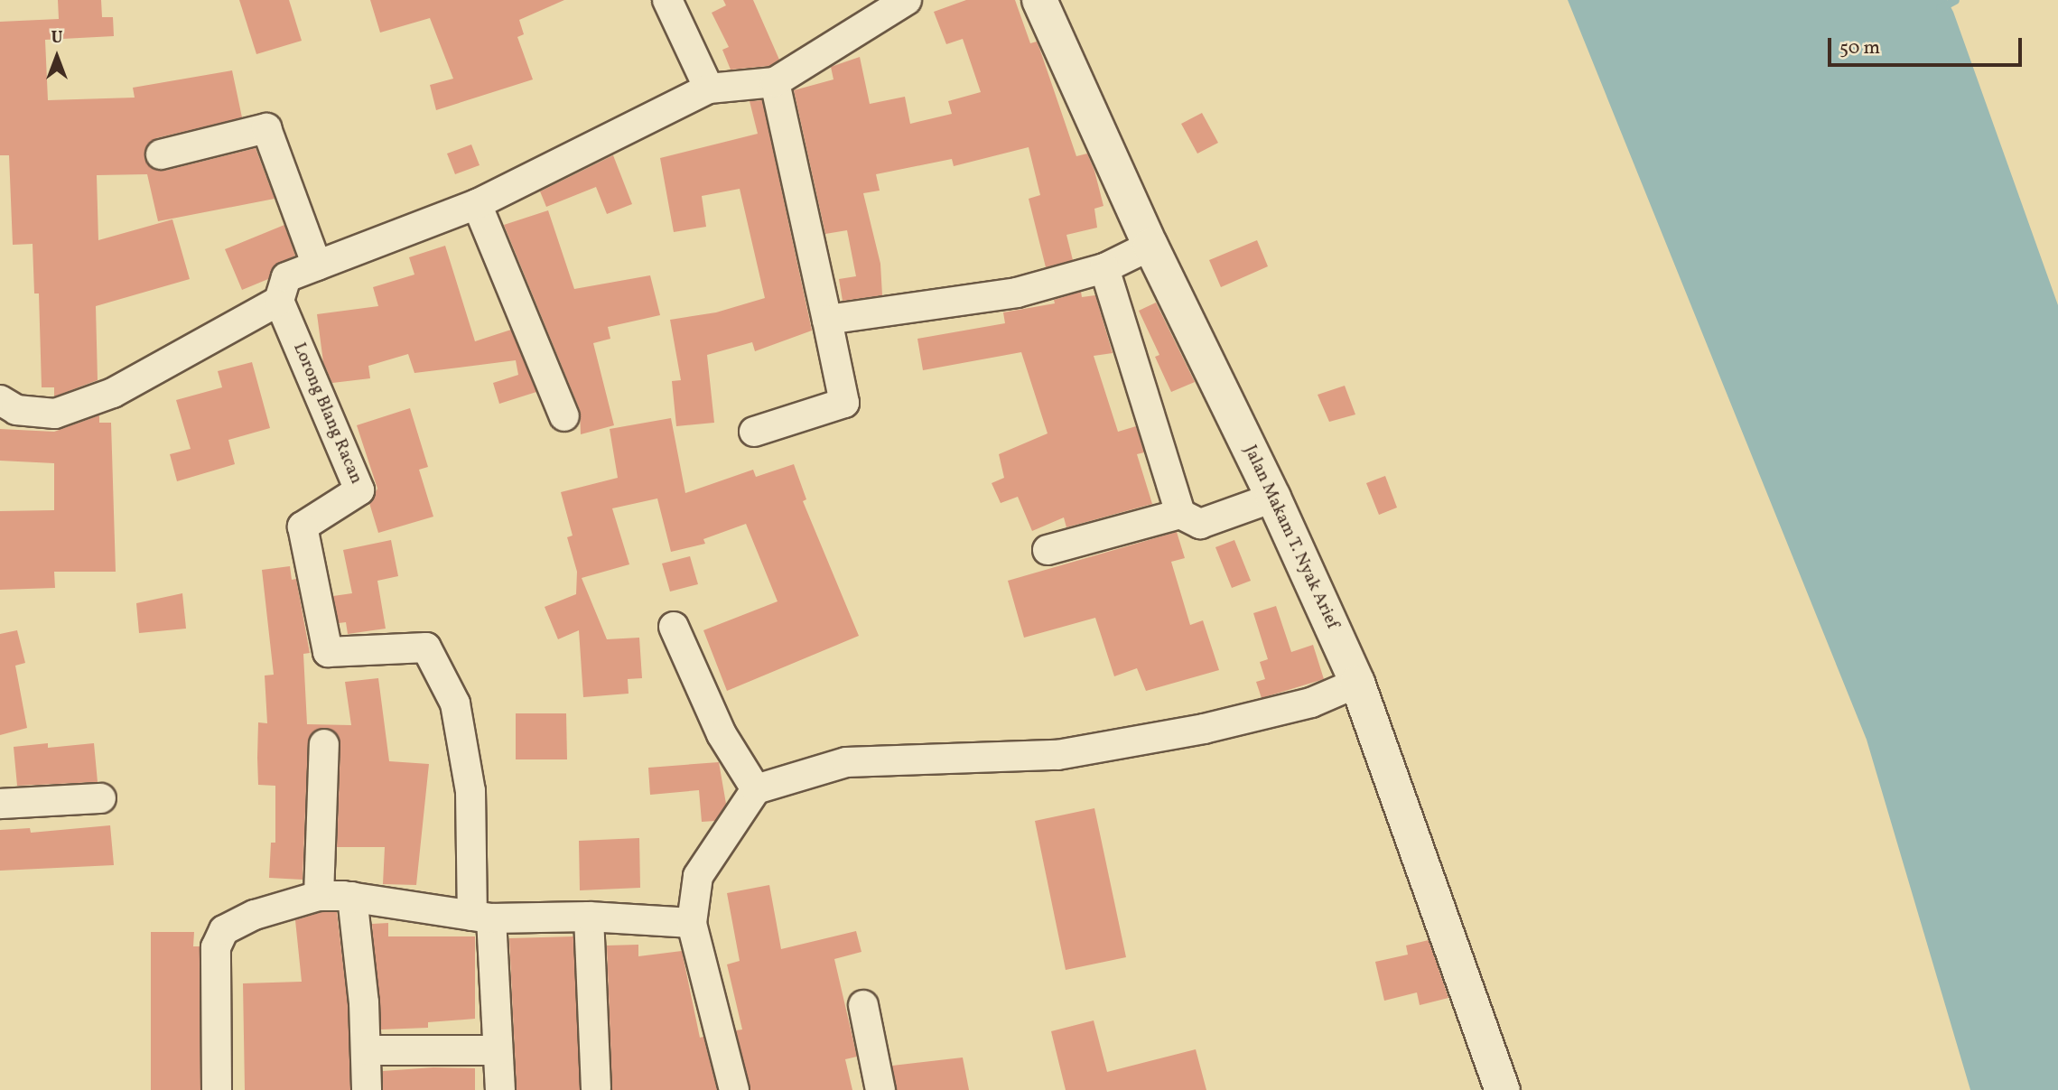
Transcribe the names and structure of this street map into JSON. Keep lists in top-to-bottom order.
{
  "streets": {
    "street": ["Lorong Blang Racan", "Jalan Makam T. Nyak Arief"]
  },
  "scale_bar": "50 m",
  "north": "top"
}
